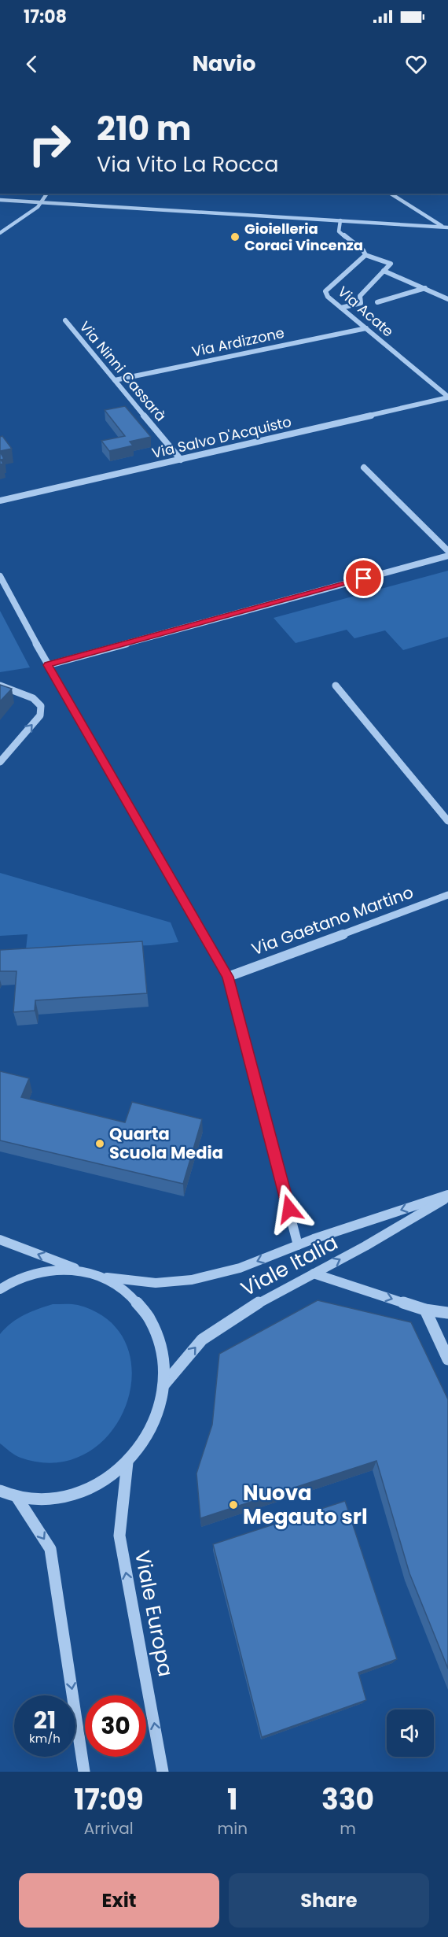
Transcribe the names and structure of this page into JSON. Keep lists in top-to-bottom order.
{
  "streets": {
    "street": [
      "Via Acate",
      "Via Ardizzone",
      "Via Ninni Cassarà",
      "Via Salvo D'Acquisto",
      "Via Gaetano Martino",
      "Viale Italia",
      "Viale Europa"
    ]
  },
  "crossings": [
    ["Via Acate", "Via Ardizzone"],
    ["Via Acate", "Via Salvo D'Acquisto"],
    ["Via Ardizzone", "Via Ninni Cassarà"],
    ["Via Ninni Cassarà", "Via Salvo D'Acquisto"]
  ],
  "places": ["Gioielleria Coraci Vincenza", "Quarta Scuola Media", "Nuova Megauto srl"],
  "page": {
    "status": "17:08",
    "header": "Navio",
    "turn": ["210 m", "Via Vito La Rocca"],
    "speed": "21 km/h",
    "limit": "30",
    "eta": [
      "17:09",
      "Arrival",
      "1",
      "min",
      "330",
      "m"
    ],
    "buttons": ["Exit", "Share"]
  }
}
